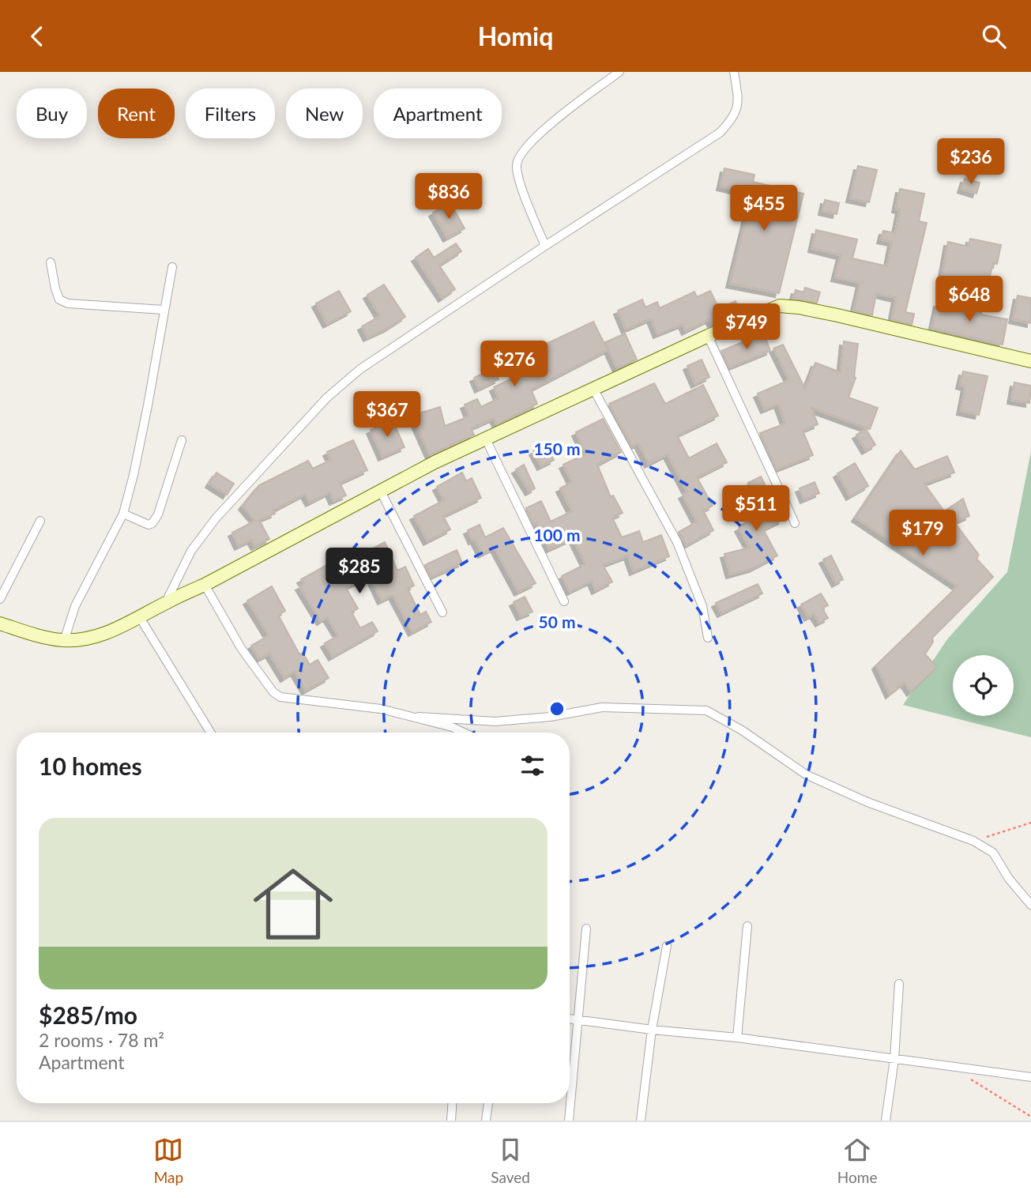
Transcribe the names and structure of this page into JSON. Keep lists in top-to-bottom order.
{
  "page": {
    "header": "Homiq",
    "chip": [
      "Buy",
      "Rent",
      "Filters",
      "New",
      "Apartment"
    ],
    "price": [
      "$236",
      "$836",
      "$455",
      "$648",
      "$749",
      "$276",
      "$367",
      "$511",
      "$179",
      "$285"
    ],
    "heading": "10 homes",
    "list": [
      {
        "name": "$285/mo",
        "note": "2 rooms · 78 m² · Apartment"
      }
    ],
    "tabs": ["Map", "Saved", "Home"]
  },
  "rings": ["150 m", "100 m", "50 m"]
}
